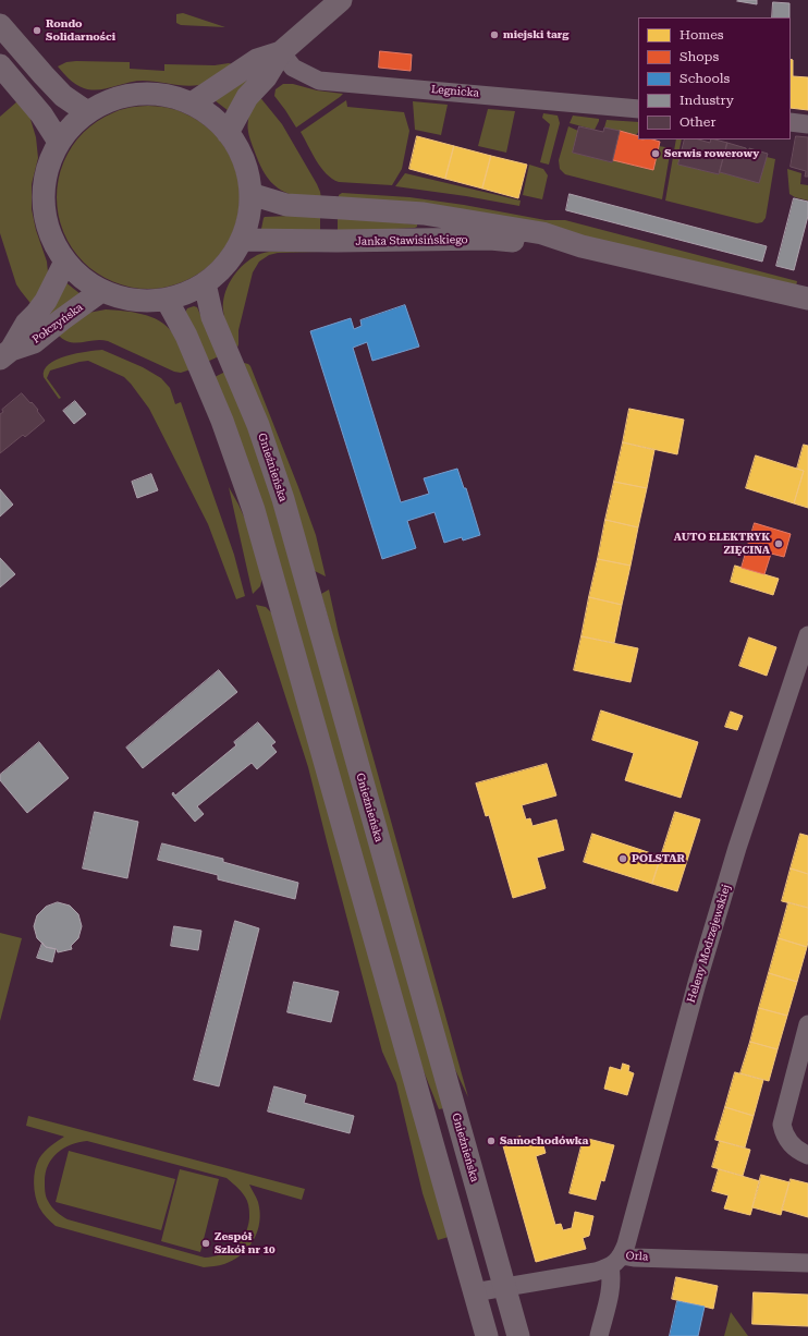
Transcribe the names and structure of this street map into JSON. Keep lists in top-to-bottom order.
{
  "streets": {
    "street": [
      "Legnicka",
      "Janka Stawisińskiego",
      "Połczyńska",
      "Gnieźnieńska",
      "Heleny Modrzejewskiej",
      "Orla"
    ]
  },
  "crossings": [
    ["Gnieźnieńska", "Orla"],
    ["Heleny Modrzejewskiej", "Orla"]
  ],
  "places": [
    "Rondo Solidarności",
    "miejski targ",
    "Serwis rowerowy",
    "AUTO ELEKTRYK ZIĘCINA",
    "POLSTAR",
    "Samochodówka",
    "Zespół Szkół nr 10"
  ],
  "legend": [
    "Homes",
    "Shops",
    "Schools",
    "Industry",
    "Other"
  ]
}
